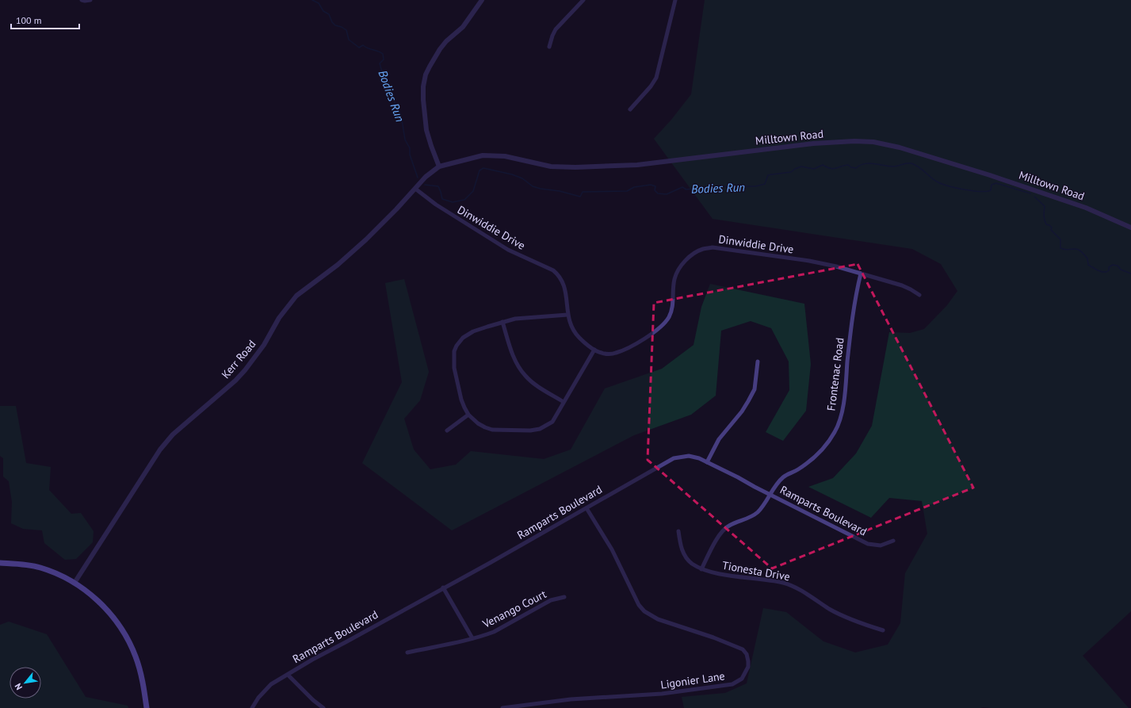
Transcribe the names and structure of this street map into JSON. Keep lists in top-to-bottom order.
{
  "streets": {
    "street": [
      "Milltown Road",
      "Dinwiddie Drive",
      "Kerr Road",
      "Frontenac Road",
      "Ramparts Boulevard",
      "Tionesta Drive",
      "Venango Court",
      "Ligonier Lane"
    ]
  },
  "crossings": [
    ["Milltown Road", "Kerr Road"],
    ["Dinwiddie Drive", "Kerr Road"],
    ["Dinwiddie Drive", "Frontenac Road"],
    ["Frontenac Road", "Ramparts Boulevard"],
    ["Frontenac Road", "Tionesta Drive"],
    ["Ramparts Boulevard", "Venango Court"],
    ["Ramparts Boulevard", "Ligonier Lane"]
  ],
  "water": ["Bodies Run"],
  "scale_bar": "100 m",
  "north": "bottom left"
}
